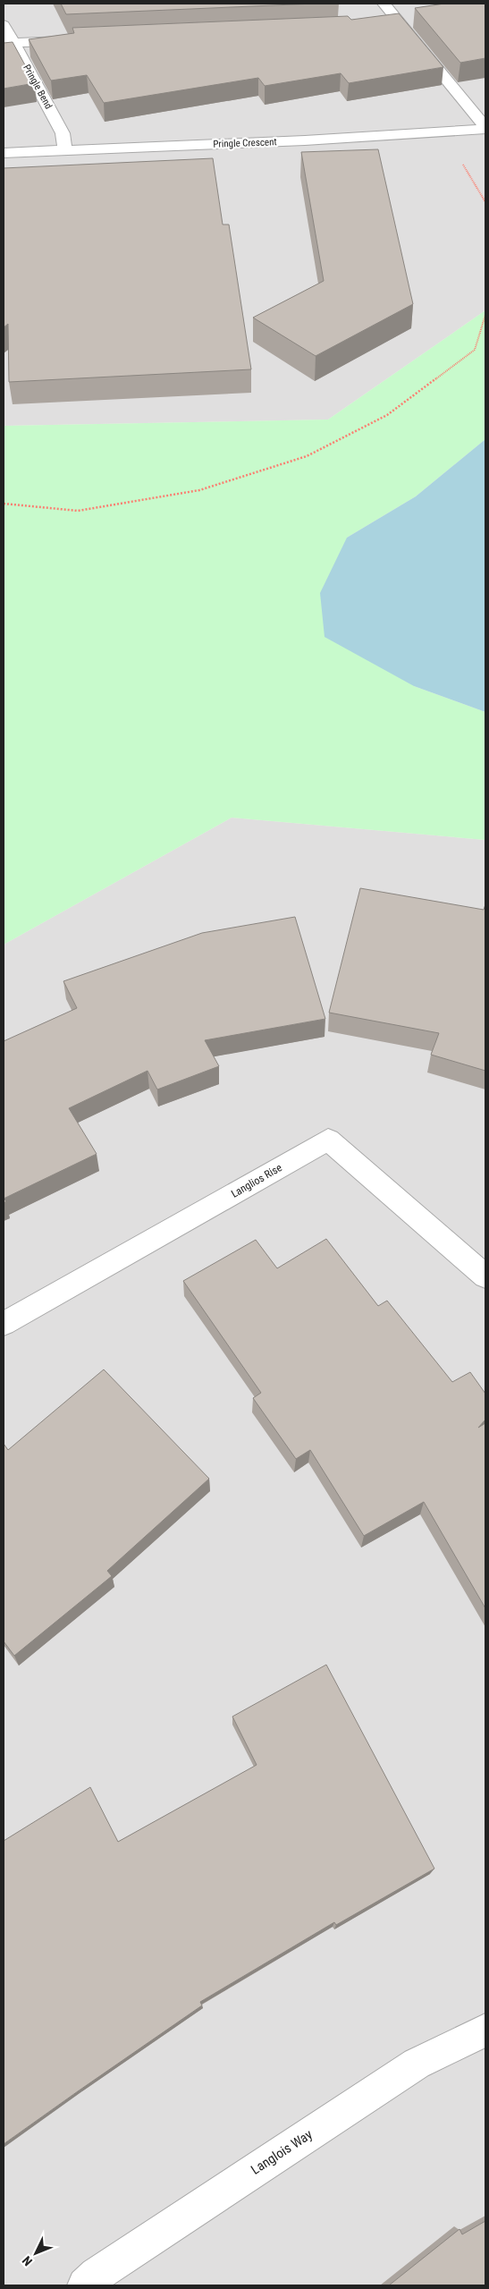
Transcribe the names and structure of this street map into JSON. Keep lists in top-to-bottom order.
{
  "streets": {
    "street": [
      "Pringle Bend",
      "Pringle Crescent",
      "Langlios Rise",
      "Langlois Way"
    ]
  },
  "crossings": [
    ["Pringle Bend", "Pringle Crescent"]
  ],
  "north": "bottom left"
}
